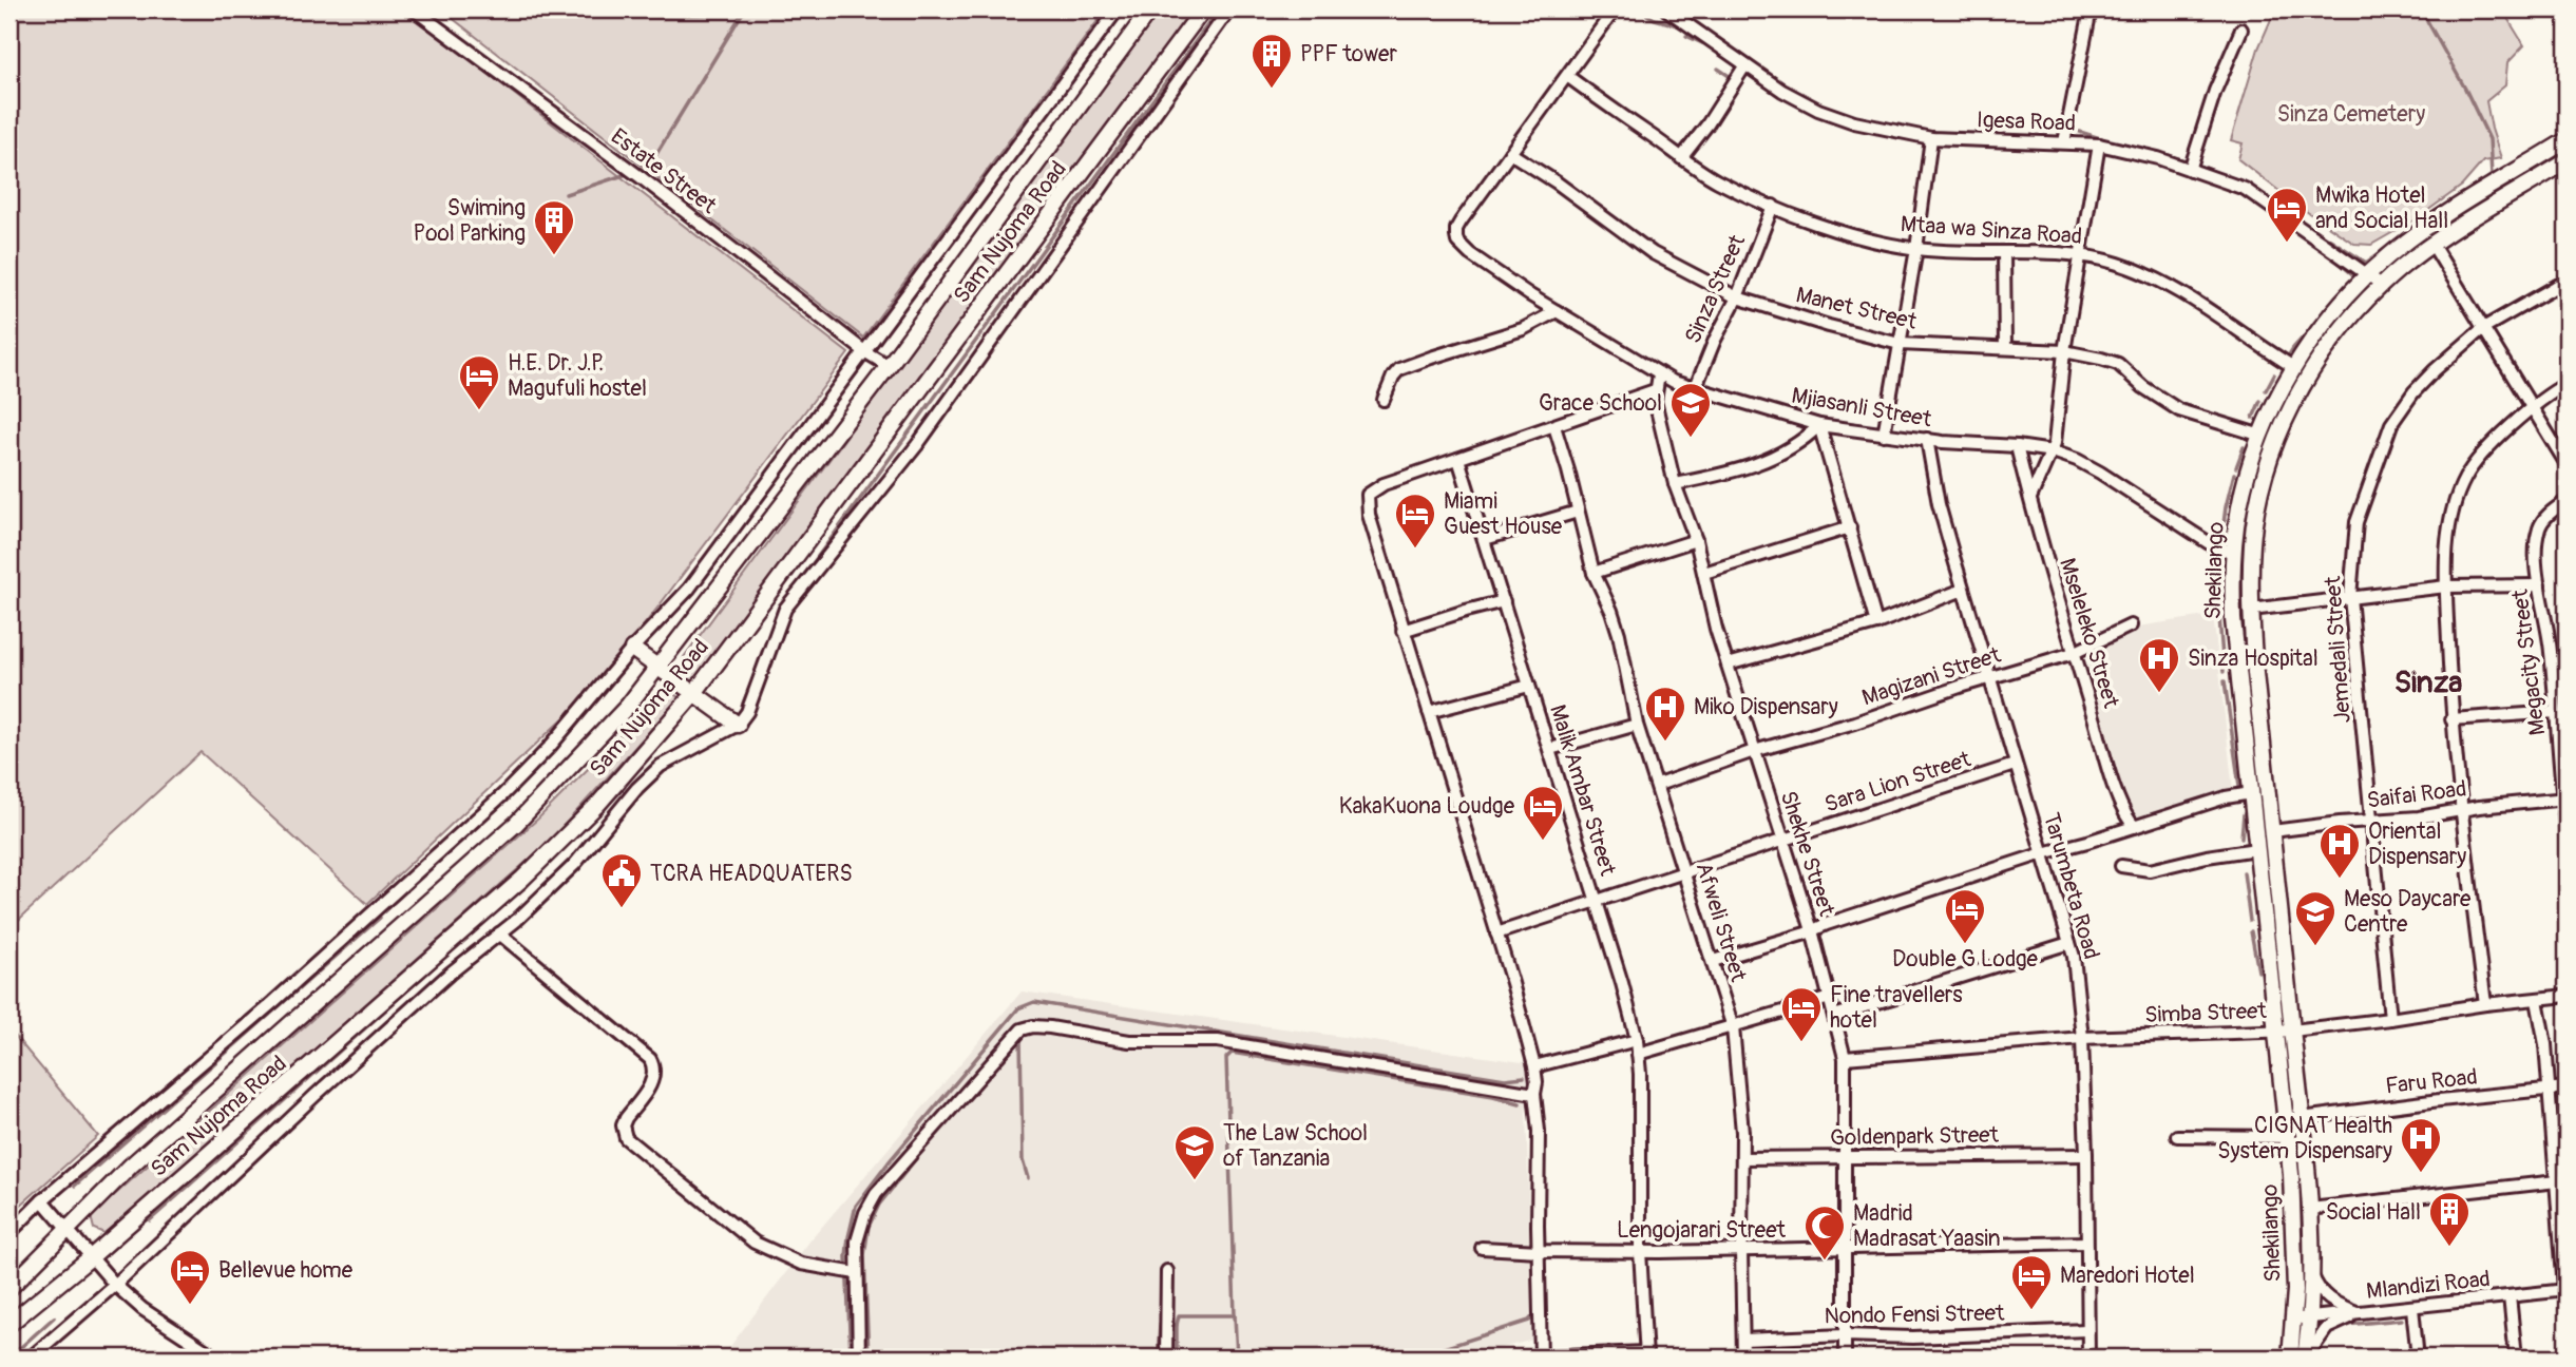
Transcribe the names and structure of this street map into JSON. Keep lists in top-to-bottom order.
{
  "streets": {
    "main road": ["Sam Nujoma Road", "Shekilango"],
    "street": [
      "Igesa Road",
      "Estate Street",
      "Mtaa wa Sinza Road",
      "Sinza Street",
      "Manet Street",
      "Mjiasanli Street",
      "Mseleleko Street",
      "Jemedali Street",
      "Megacity Street",
      "Magizani Street",
      "Sara Lion Street",
      "Malik Ambar Street",
      "Saifai Road",
      "Shekhe Street",
      "Tarumbeta Road",
      "Afweli Street",
      "Simba Street",
      "Faru Road",
      "Goldenpark Street",
      "Lengojarari Street",
      "Mlandizi Road",
      "Nondo Fensi Street"
    ]
  },
  "crossings": [
    ["Igesa Road", "Shekilango"],
    ["Estate Street", "Sam Nujoma Road"],
    ["Mtaa wa Sinza Road", "Sinza Street"],
    ["Mtaa wa Sinza Road", "Shekilango"],
    ["Sinza Street", "Manet Street"],
    ["Sinza Street", "Mjiasanli Street"],
    ["Manet Street", "Mjiasanli Street"],
    ["Manet Street", "Shekilango"],
    ["Mjiasanli Street", "Shekilango"],
    ["Mjiasanli Street", "Mseleleko Street"],
    ["Mjiasanli Street", "Shekhe Street"],
    ["Mjiasanli Street", "Tarumbeta Road"],
    ["Shekilango", "Saifai Road"],
    ["Shekilango", "Simba Street"],
    ["Shekilango", "Faru Road"],
    ["Shekilango", "Mlandizi Road"],
    ["Mseleleko Street", "Magizani Street"],
    ["Jemedali Street", "Saifai Road"],
    ["Jemedali Street", "Simba Street"],
    ["Megacity Street", "Saifai Road"],
    ["Magizani Street", "Shekhe Street"],
    ["Magizani Street", "Tarumbeta Road"],
    ["Magizani Street", "Afweli Street"],
    ["Sara Lion Street", "Malik Ambar Street"],
    ["Sara Lion Street", "Shekhe Street"],
    ["Sara Lion Street", "Tarumbeta Road"],
    ["Sara Lion Street", "Afweli Street"],
    ["Malik Ambar Street", "Lengojarari Street"],
    ["Shekhe Street", "Simba Street"],
    ["Shekhe Street", "Goldenpark Street"],
    ["Shekhe Street", "Lengojarari Street"],
    ["Shekhe Street", "Nondo Fensi Street"],
    ["Tarumbeta Road", "Simba Street"],
    ["Tarumbeta Road", "Goldenpark Street"],
    ["Tarumbeta Road", "Lengojarari Street"],
    ["Tarumbeta Road", "Nondo Fensi Street"],
    ["Afweli Street", "Goldenpark Street"],
    ["Afweli Street", "Lengojarari Street"],
    ["Afweli Street", "Nondo Fensi Street"]
  ],
  "districts": ["Sinza"],
  "parks": ["Sinza Cemetery"],
  "places": {
    "building": ["PPF tower", "Swiming Pool Parking", "Social Hall"],
    "hotel": [
      "Mwika Hotel and Social Hall",
      "H.E. Dr. J.P. Magufuli hostel",
      "Miami Guest House",
      "KakaKuona Loudge",
      "Double G Lodge",
      "Fine travellers hotel",
      "Bellevue home",
      "Maredori Hotel"
    ],
    "school or university": ["Grace School", "Meso Daycare Centre", "The Law School of Tanzania"],
    "hospital": [
      "Sinza Hospital",
      "Miko Dispensary",
      "Oriental Dispensary",
      "CIGNAT Health System Dispensary"
    ],
    "public building": ["TCRA HEADQUATERS"],
    "mosque": ["Madrid Madrasat Yaasin"]
  }
}
